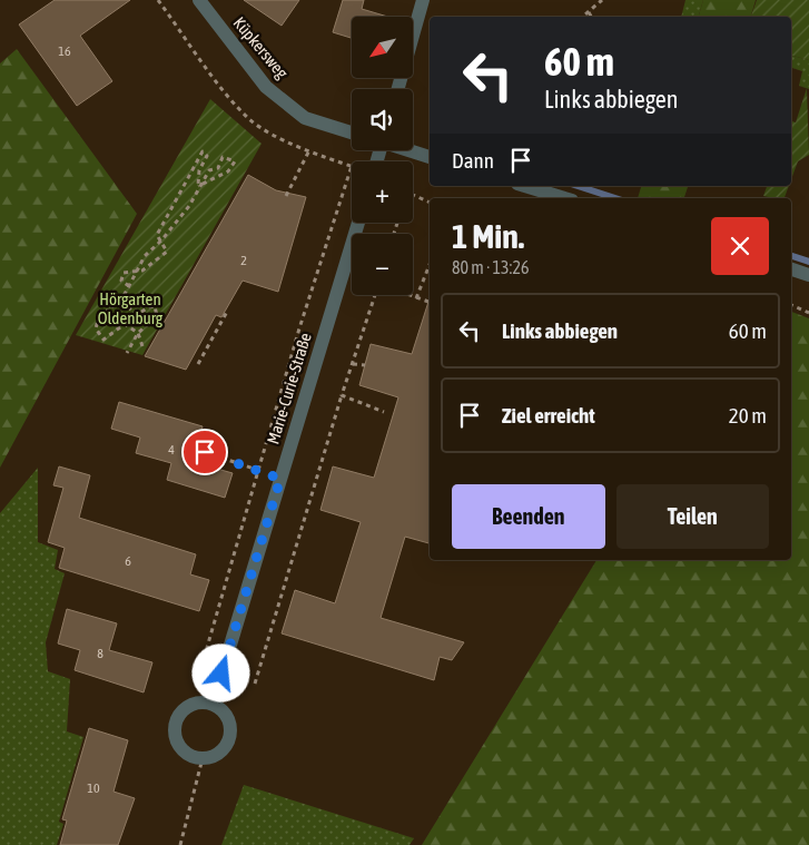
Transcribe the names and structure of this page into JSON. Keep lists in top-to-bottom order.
{
  "streets": {
    "street": ["Küpkersweg", "Marie-Curie-Straße"]
  },
  "parks": ["Hörgarten Oldenburg"],
  "house_numbers": [
    "16",
    "2",
    "4",
    "6",
    "8",
    "10"
  ],
  "north": "bottom left",
  "page": {
    "map_buttons": ["+", "−"],
    "turn": ["60 m", "Links abbiegen"],
    "then": "Dann",
    "heading": ["1 Min.", "80 m · 13:26"],
    "list": [
      {
        "name": "Links abbiegen",
        "value": "60 m"
      },
      {
        "name": "Ziel erreicht",
        "value": "20 m"
      }
    ],
    "buttons": ["Beenden", "Teilen"]
  }
}
